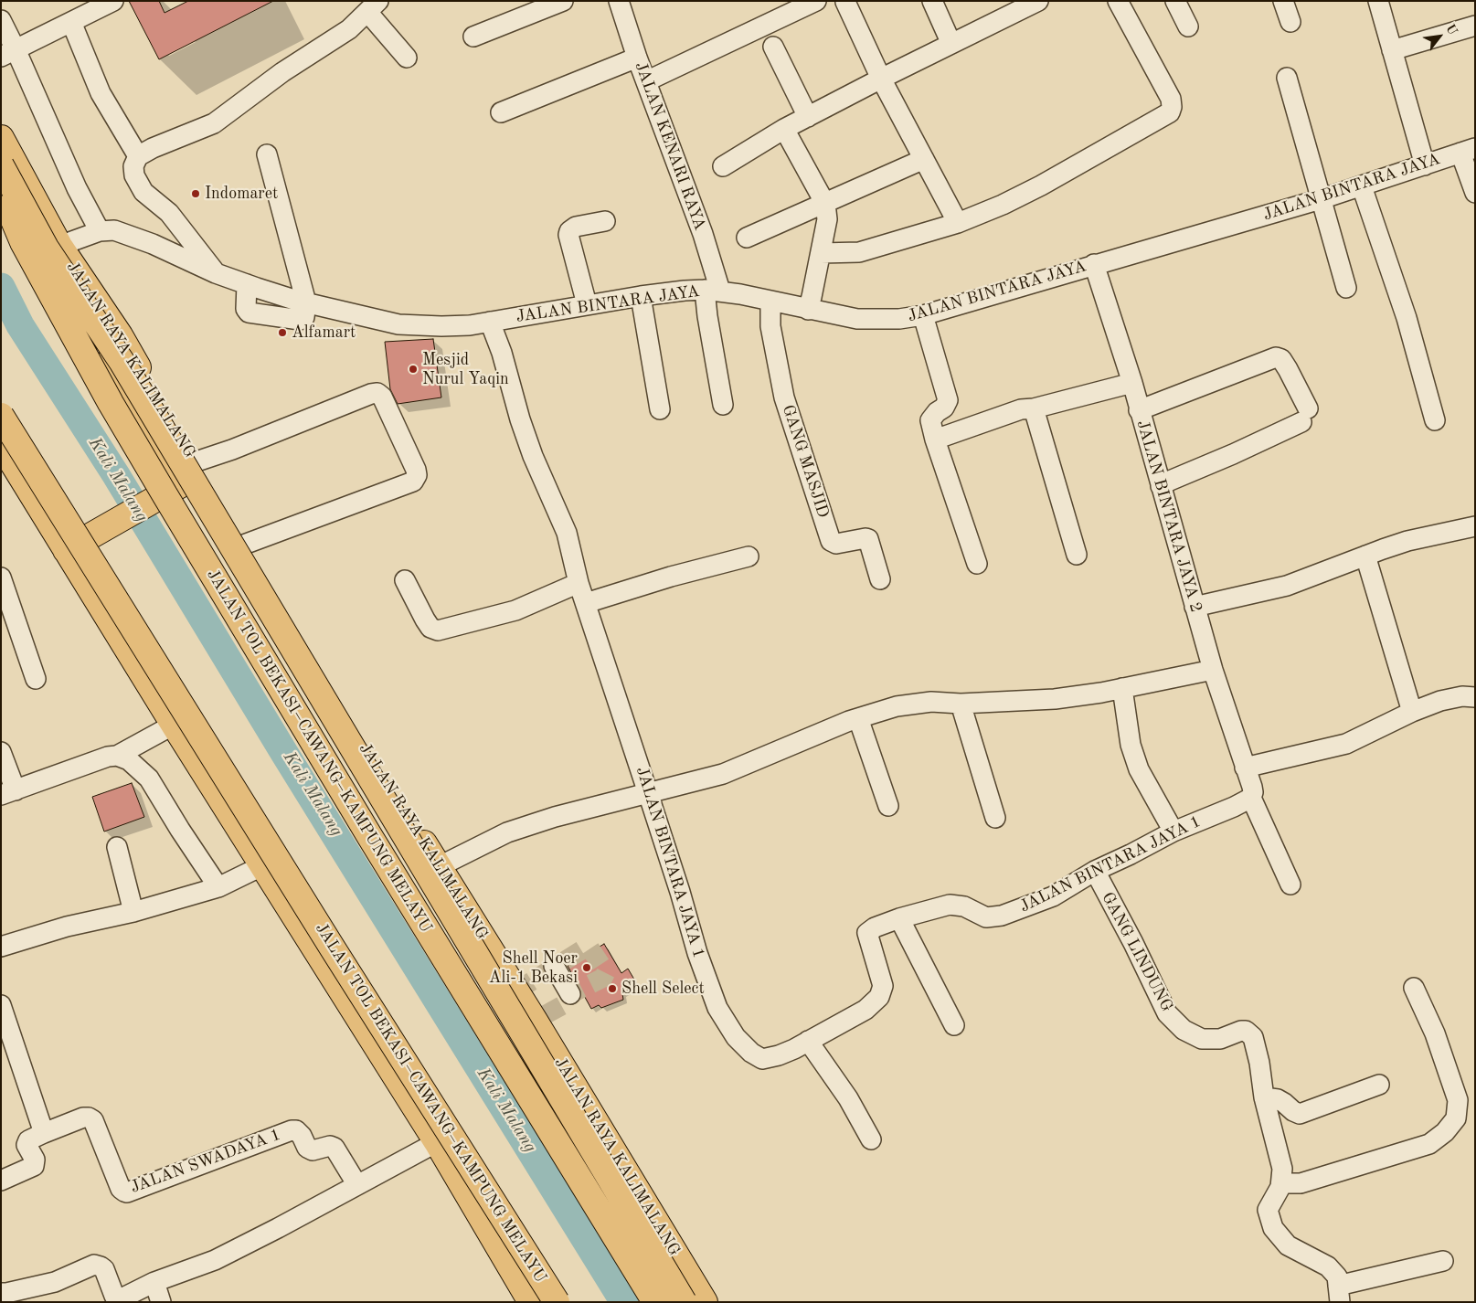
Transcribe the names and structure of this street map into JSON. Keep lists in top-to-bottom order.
{
  "streets": {
    "main road": ["JALAN RAYA KALIMALANG", "JALAN TOL BEKASI–CAWANG–KAMPUNG MELAYU"],
    "street": [
      "JALAN KENARI RAYA",
      "JALAN BINTARA JAYA",
      "GANG MASJID",
      "JALAN BINTARA JAYA 2",
      "JALAN BINTARA JAYA 1",
      "GANG LINDUNG",
      "JALAN SWADAYA 1"
    ]
  },
  "crossings": [
    ["JALAN KENARI RAYA", "JALAN BINTARA JAYA"],
    ["JALAN BINTARA JAYA", "JALAN RAYA KALIMALANG"],
    ["JALAN BINTARA JAYA", "GANG MASJID"],
    ["JALAN BINTARA JAYA", "JALAN BINTARA JAYA 2"],
    ["JALAN BINTARA JAYA", "JALAN BINTARA JAYA 1"],
    ["JALAN BINTARA JAYA 1", "GANG LINDUNG"]
  ],
  "water": ["Kali Malang"],
  "places": [
    "Indomaret",
    "Alfamart",
    "Mesjid Nurul Yaqin",
    "Shell Noer Ali-1 Bekasi",
    "Shell Select"
  ],
  "north": "top right"
}
